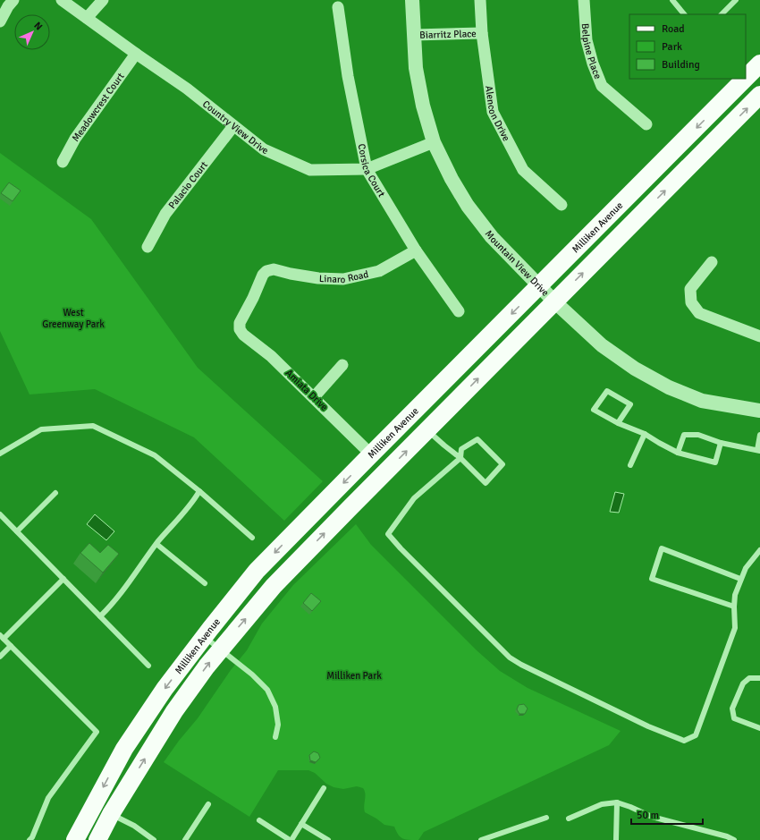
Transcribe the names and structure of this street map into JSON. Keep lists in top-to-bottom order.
{
  "streets": {
    "main road": ["Milliken Avenue"],
    "street": [
      "Biarritz Place",
      "Belpine Place",
      "Meadowcrest Court",
      "Alencon Drive",
      "Country View Drive",
      "Corsica Court",
      "Palacio Court",
      "Mountain View Drive",
      "Linaro Road",
      "Amiata Drive"
    ]
  },
  "crossings": [
    ["Biarritz Place", "Alencon Drive"],
    ["Biarritz Place", "Mountain View Drive"],
    ["Meadowcrest Court", "Country View Drive"],
    ["Country View Drive", "Corsica Court"],
    ["Country View Drive", "Palacio Court"],
    ["Country View Drive", "Mountain View Drive"],
    ["Corsica Court", "Linaro Road"],
    ["Milliken Avenue", "Mountain View Drive"],
    ["Milliken Avenue", "Amiata Drive"],
    ["Linaro Road", "Amiata Drive"]
  ],
  "parks": ["West Greenway Park", "Milliken Park"],
  "legend": ["Road", "Park", "Building"],
  "scale_bar": "50 m",
  "north": "top right"
}
